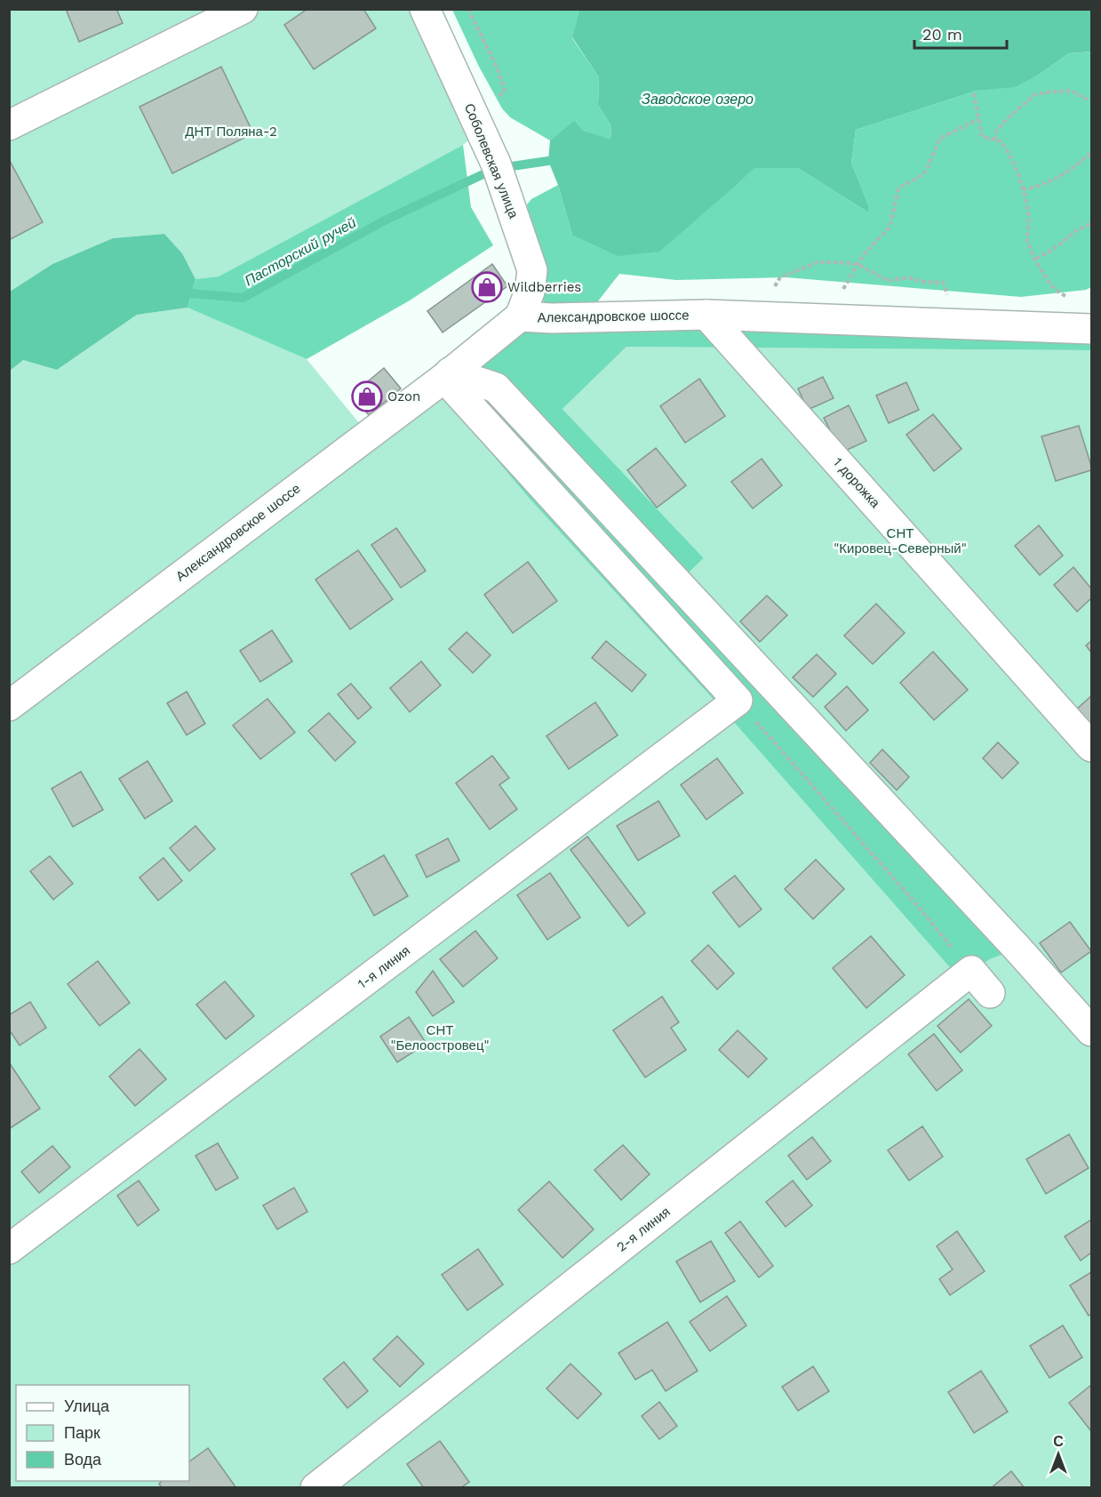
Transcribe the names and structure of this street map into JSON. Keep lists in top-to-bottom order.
{
  "streets": {
    "street": [
      "Соболевская улица",
      "Александровское шоссе",
      "1 дорожка",
      "1-я линия",
      "2-я линия"
    ]
  },
  "crossings": [
    ["Соболевская улица", "Александровское шоссе"],
    ["Александровское шоссе", "1 дорожка"]
  ],
  "water": ["Заводское озеро", "Пасторский ручей"],
  "parks": ["ДНТ Поляна-2", "СНТ \"Кировец-Северный\"", "СНТ \"Белоостровец\""],
  "places": {
    "shop": ["Wildberries", "Ozon"]
  },
  "legend": ["Улица", "Парк", "Вода"],
  "scale_bar": "20 m",
  "north": "top"
}
